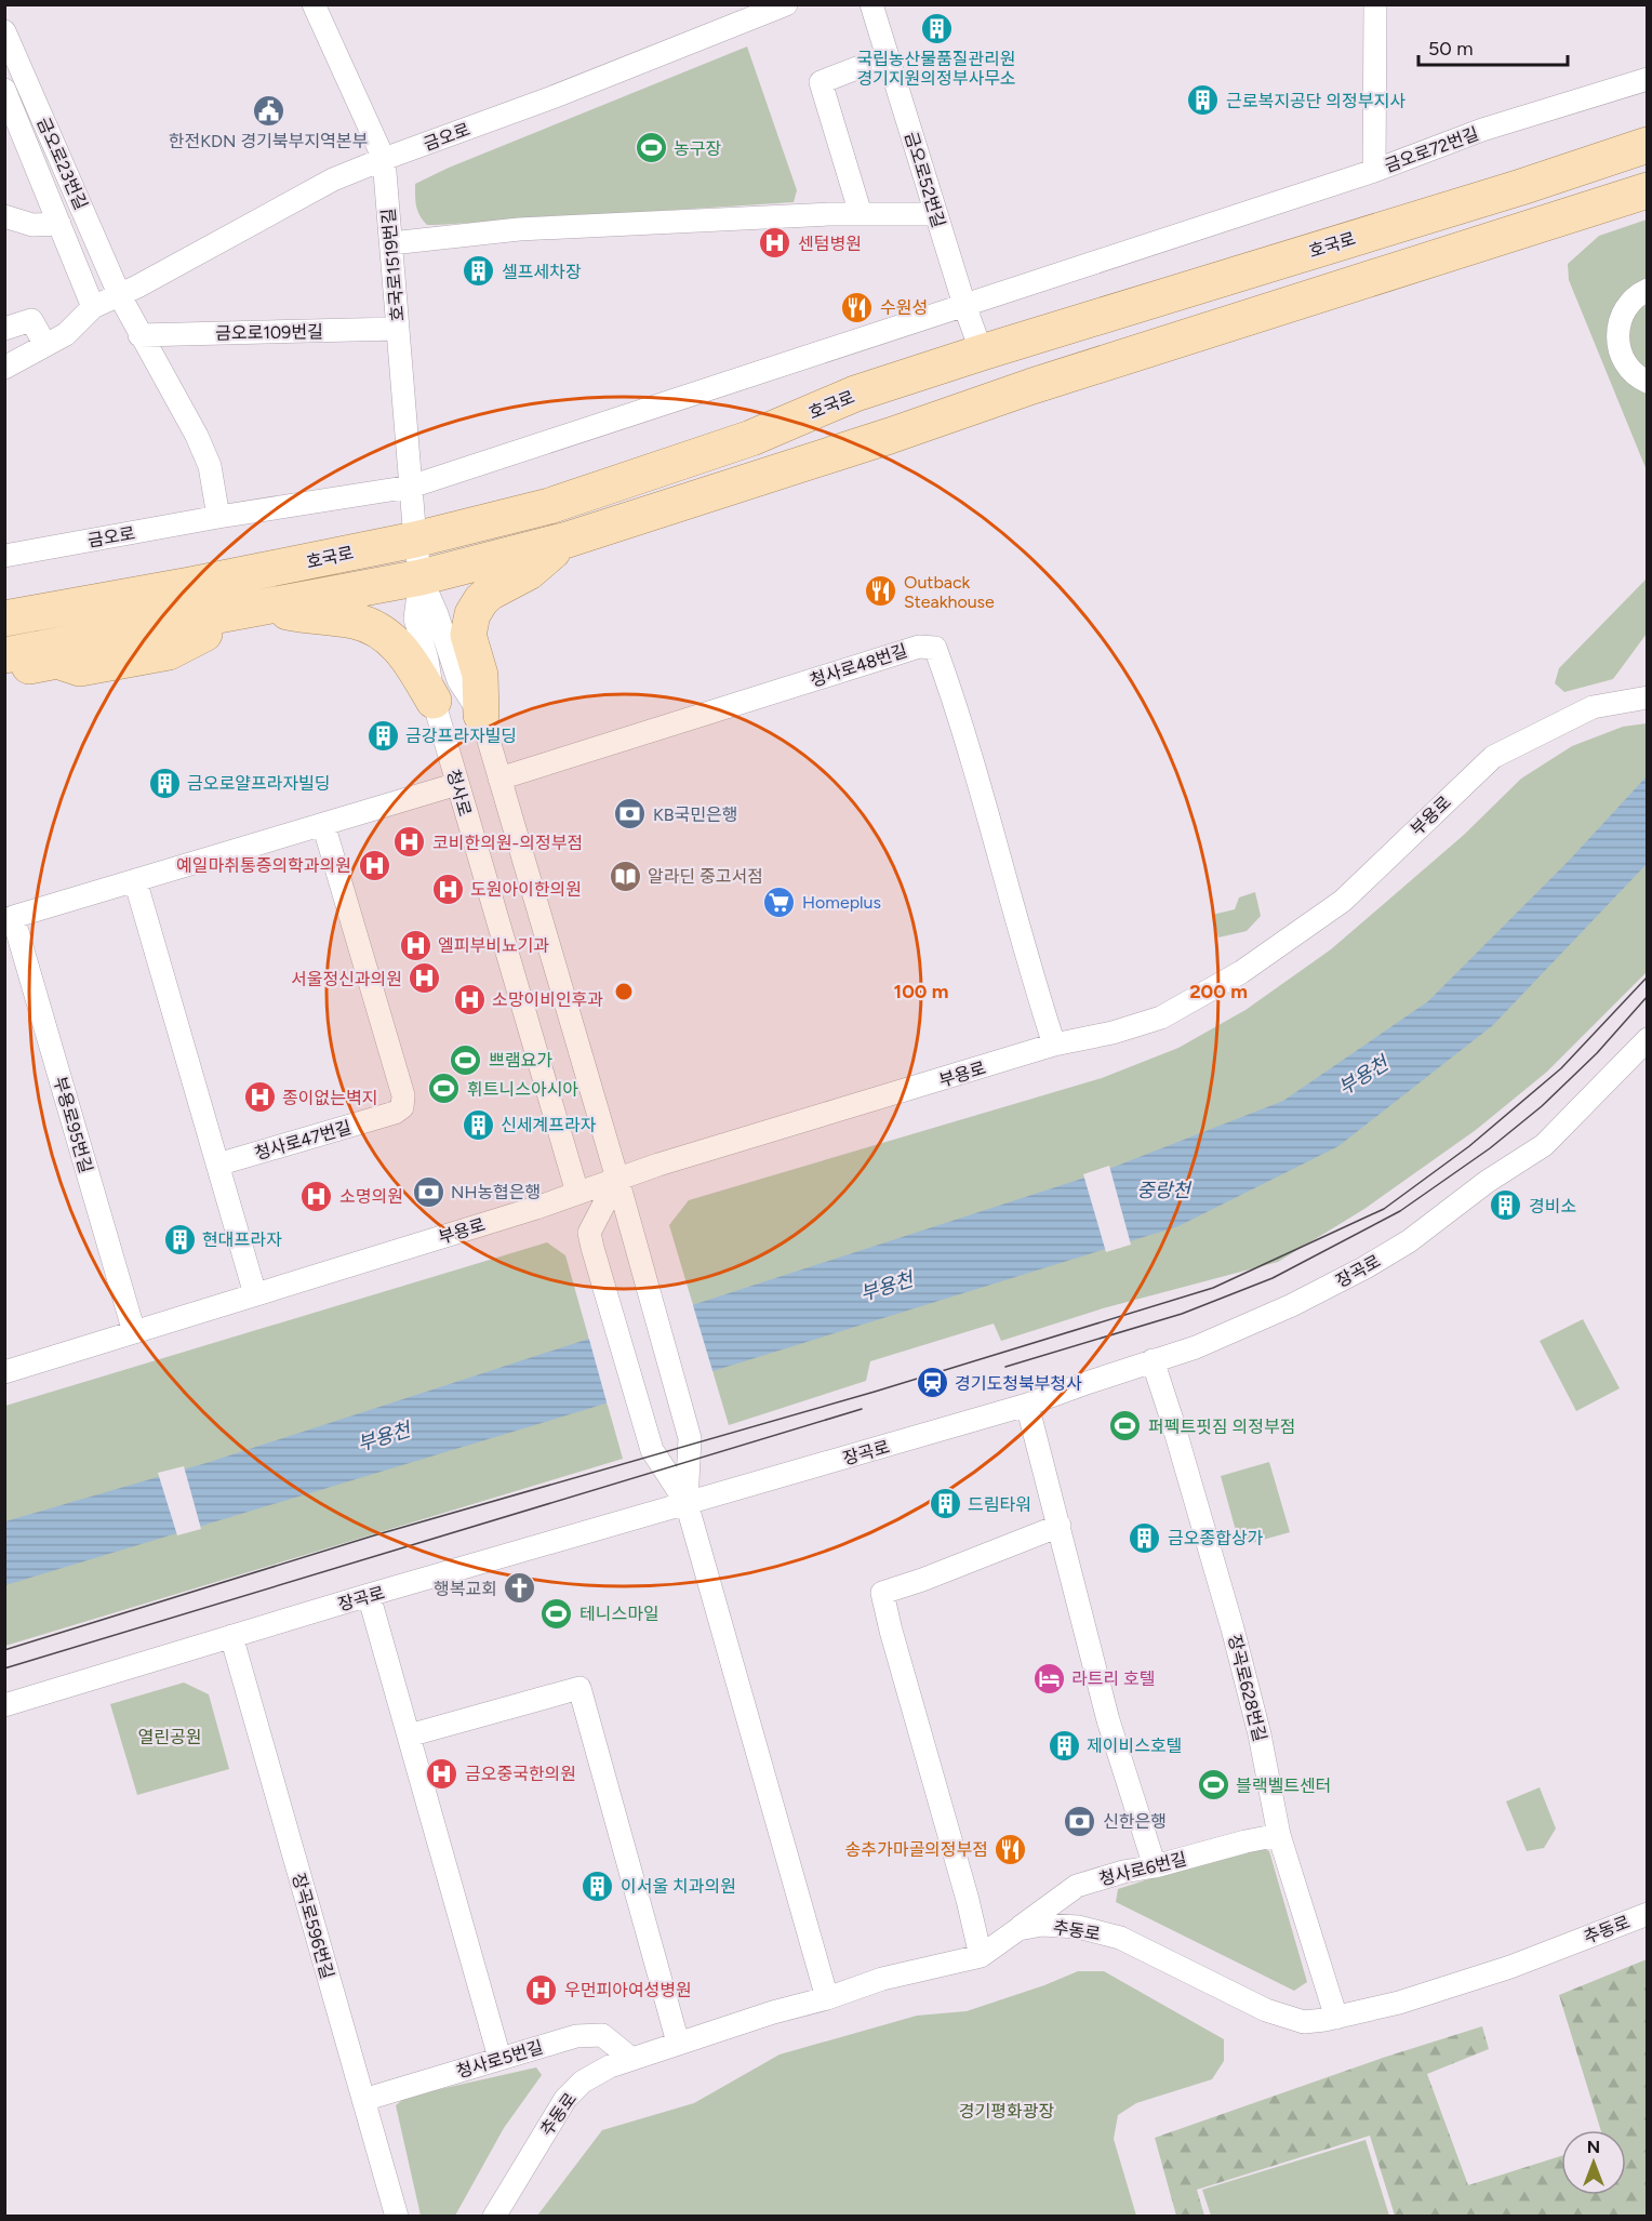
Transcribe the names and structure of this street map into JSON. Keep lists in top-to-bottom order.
{
  "streets": {
    "main road": ["호국로"],
    "street": [
      "금오로",
      "금오로72번길",
      "금오로23번길",
      "금오로52번길",
      "호국로1519번길",
      "금오로109번길",
      "청사로48번길",
      "청사로",
      "부용로",
      "부용로95번길",
      "청사로47번길",
      "장곡로",
      "장곡로628번길",
      "청사로6번길",
      "장곡로596번길",
      "추동로",
      "청사로5번길"
    ]
  },
  "crossings": [
    ["금오로", "금오로72번길"],
    ["금오로", "금오로23번길"],
    ["금오로", "금오로52번길"],
    ["금오로", "호국로1519번길"],
    ["금오로52번길", "호국로"],
    ["호국로", "호국로1519번길"],
    ["호국로", "청사로"],
    ["호국로1519번길", "금오로109번길"],
    ["호국로1519번길", "청사로"],
    ["청사로48번길", "청사로"],
    ["청사로48번길", "부용로"],
    ["청사로", "부용로"],
    ["청사로", "장곡로"],
    ["부용로", "부용로95번길"],
    ["장곡로", "장곡로628번길"],
    ["장곡로", "장곡로596번길"],
    ["장곡로628번길", "청사로6번길"],
    ["장곡로628번길", "추동로"],
    ["청사로6번길", "추동로"],
    ["장곡로596번길", "청사로5번길"],
    ["추동로", "청사로5번길"]
  ],
  "water": ["부용천", "중랑천"],
  "parks": ["열린공원", "경기평화광장"],
  "places": {
    "building": [
      "국립농산물품질관리원 경기지원의정부사무소",
      "근로복지공단 의정부지사",
      "셀프세차장",
      "금강프라자빌딩",
      "금오로얄프라자빌딩",
      "신세계프라자",
      "경비소",
      "현대프라자",
      "드림타워",
      "금오종합상가",
      "제이비스호텔",
      "이서울 치과의원"
    ],
    "public building": ["한전KDN 경기북부지역본부"],
    "sports": [
      "농구장",
      "쁘램요가",
      "휘트니스아시아",
      "퍼펙트핏짐 의정부점",
      "테니스마일",
      "블랙벨트센터"
    ],
    "hospital": [
      "센텀병원",
      "코비한의원-의정부점",
      "예일마취통증의학과의원",
      "도원아이한의원",
      "엘피부비뇨기과",
      "서울정신과의원",
      "소망이비인후과",
      "종이없는벽지",
      "소명의원",
      "금오중국한의원",
      "우먼피아여성병원"
    ],
    "restaurant": ["수원성", "Outback Steakhouse", "송추가마골의정부점"],
    "bank": ["KB국민은행", "NH농협은행", "신한은행"],
    "library": ["알라딘 중고서점"],
    "supermarket": ["Homeplus"],
    "station": ["경기도청북부청사"],
    "church": ["행복교회"],
    "hotel": ["라트리 호텔"]
  },
  "scale_bar": "50 m",
  "north": "top",
  "rings": ["100 m", "200 m"]
}
